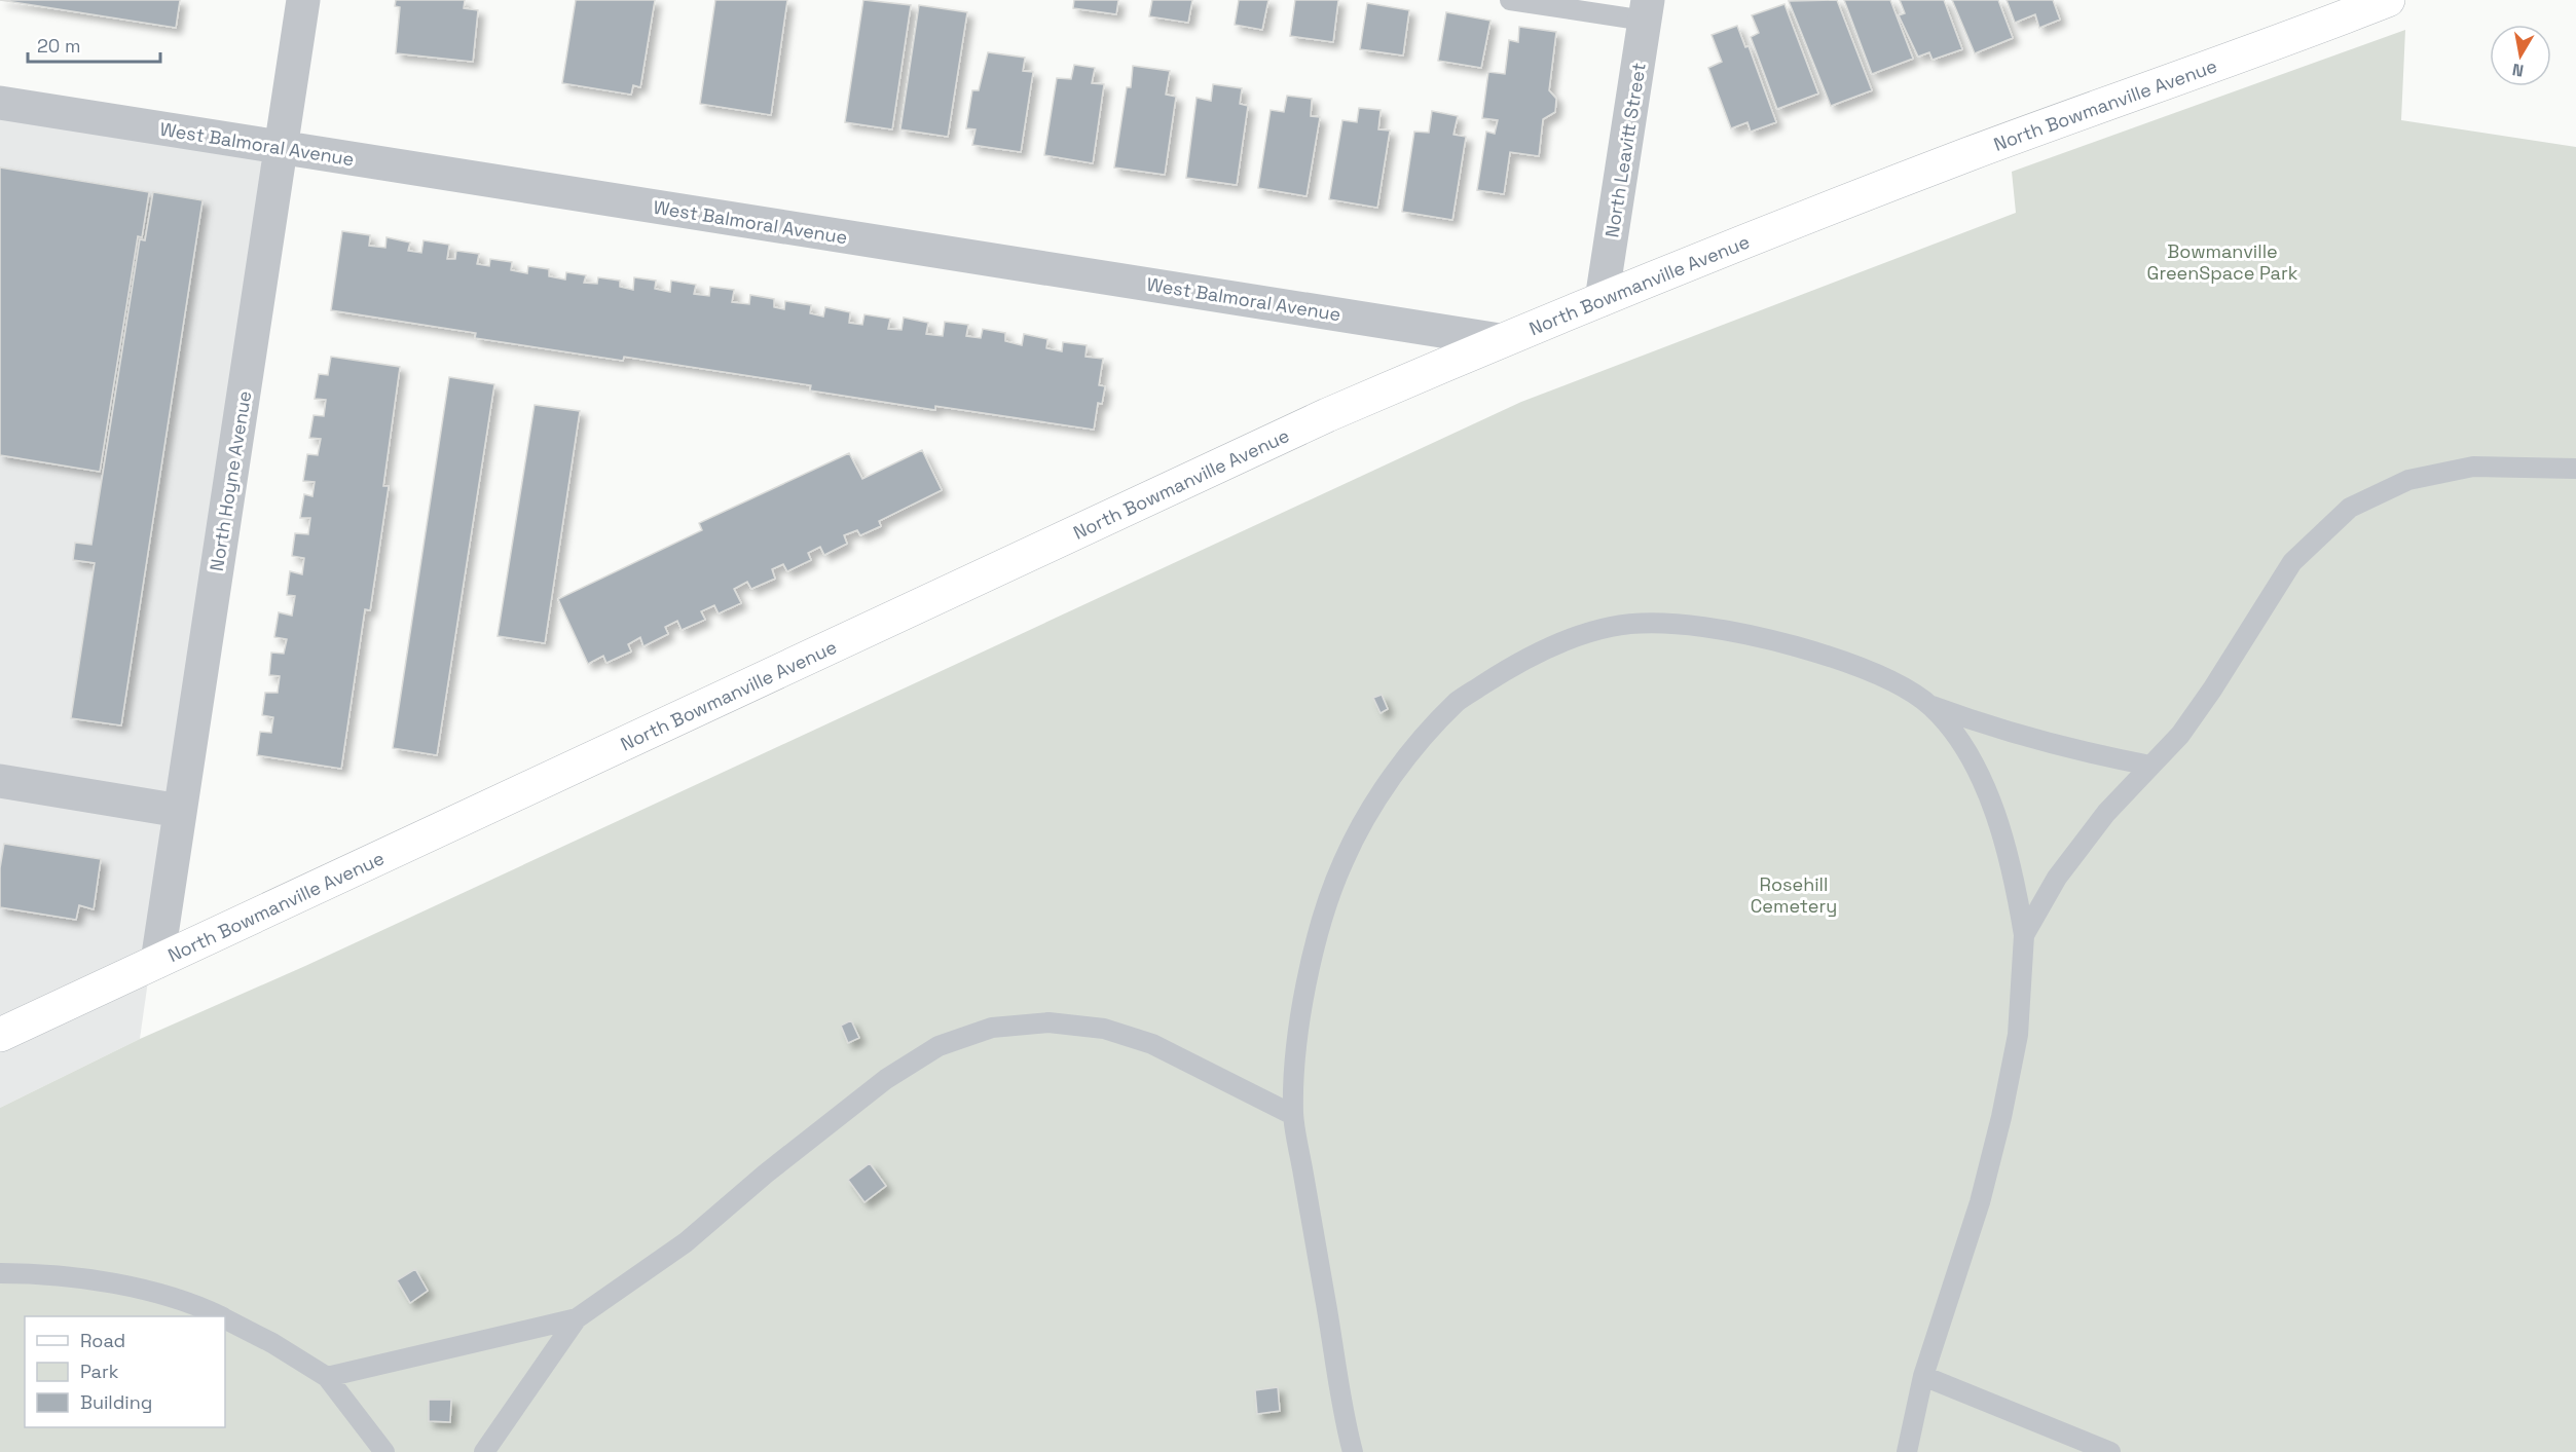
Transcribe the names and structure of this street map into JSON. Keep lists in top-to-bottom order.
{
  "streets": {
    "street": [
      "North Bowmanville Avenue",
      "West Balmoral Avenue",
      "North Leavitt Street",
      "North Hoyne Avenue"
    ]
  },
  "crossings": [
    ["North Bowmanville Avenue", "West Balmoral Avenue"],
    ["North Bowmanville Avenue", "North Leavitt Street"],
    ["North Bowmanville Avenue", "North Hoyne Avenue"],
    ["West Balmoral Avenue", "North Hoyne Avenue"]
  ],
  "parks": ["Bowmanville GreenSpace Park", "Rosehill Cemetery"],
  "legend": ["Road", "Park", "Building"],
  "scale_bar": "20 m",
  "north": "bottom"
}
